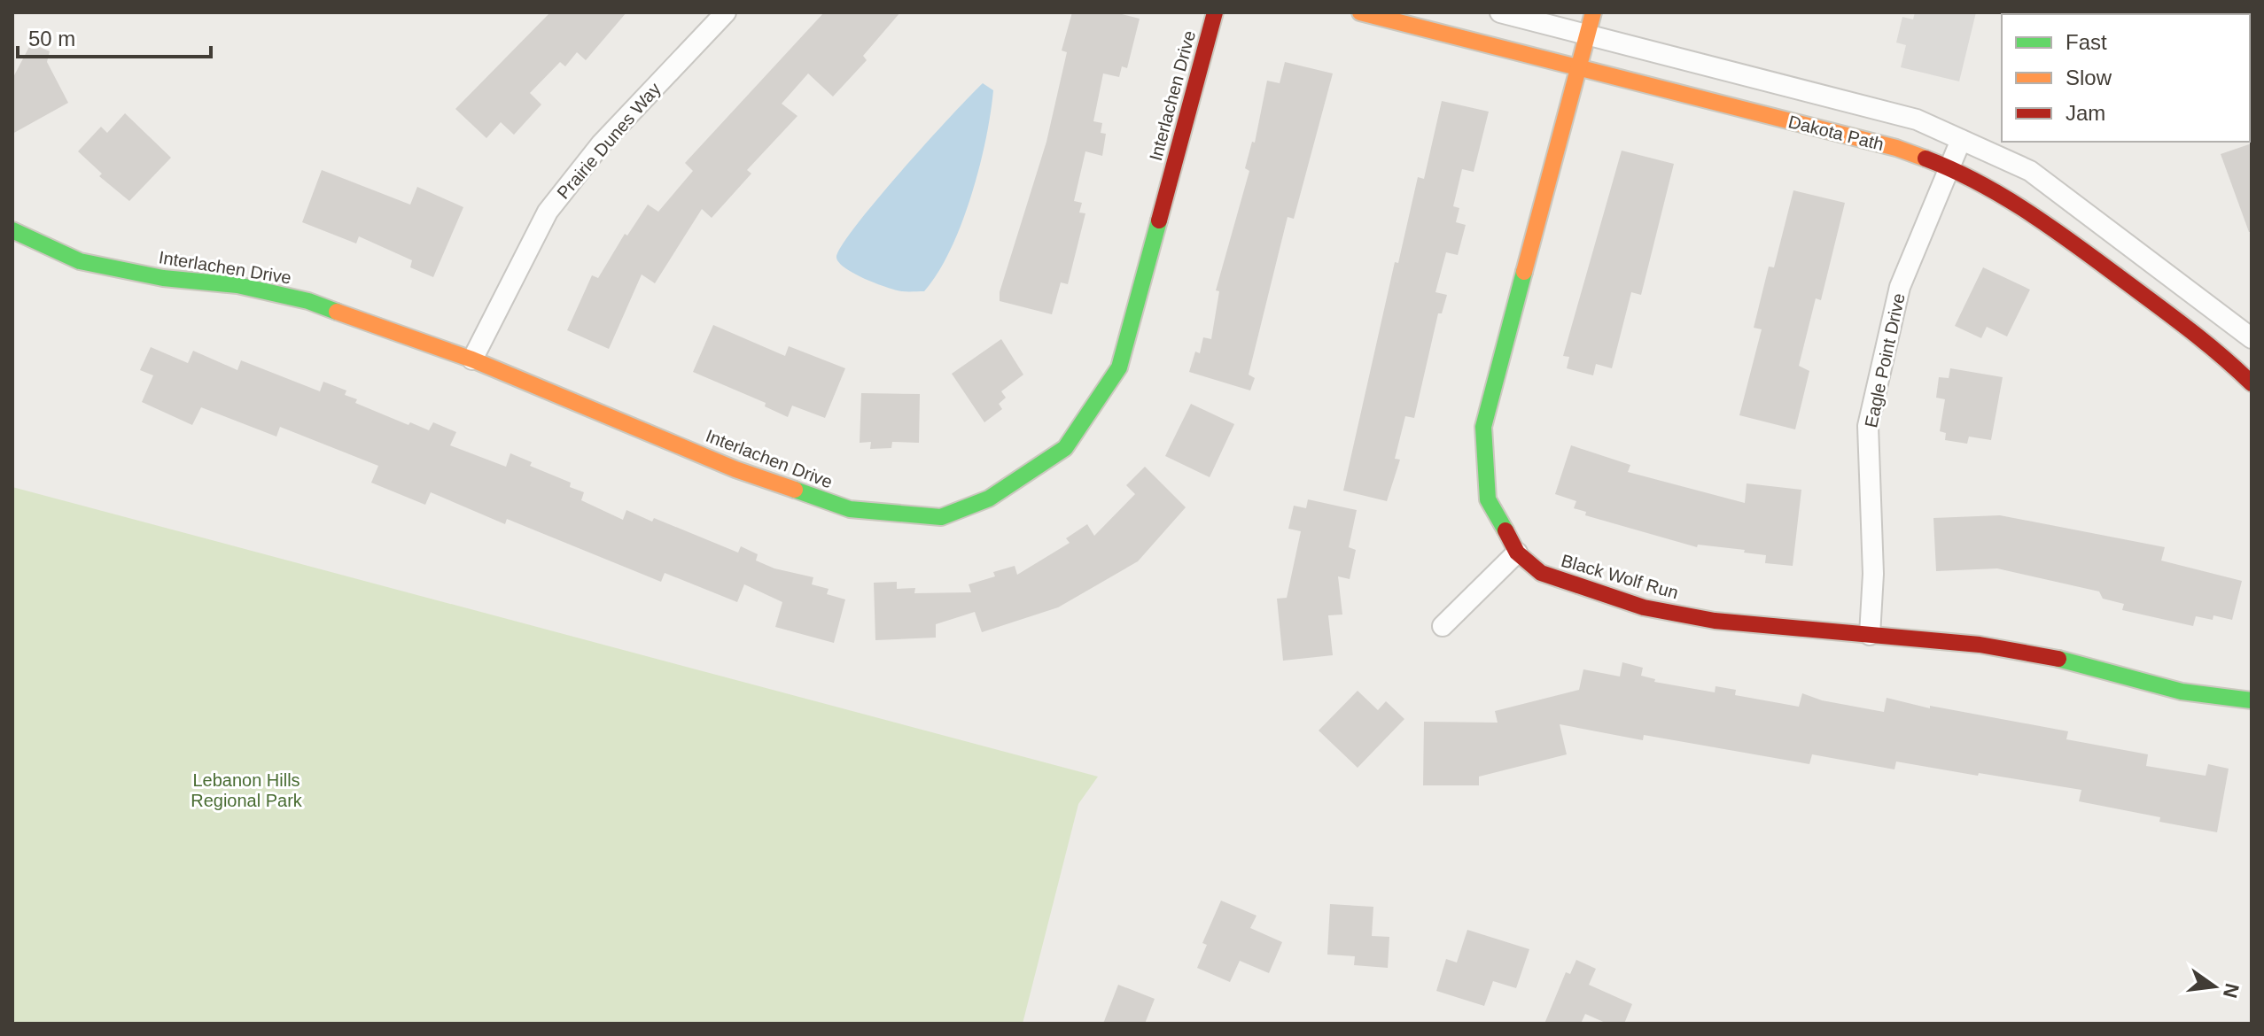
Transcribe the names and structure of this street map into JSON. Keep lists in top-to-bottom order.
{
  "streets": {
    "street": [
      "Interlachen Drive",
      "Dakota Path",
      "Prairie Dunes Way",
      "Eagle Point Drive",
      "Black Wolf Run"
    ]
  },
  "crossings": [
    ["Interlachen Drive", "Prairie Dunes Way"],
    ["Dakota Path", "Eagle Point Drive"],
    ["Dakota Path", "Black Wolf Run"],
    ["Eagle Point Drive", "Black Wolf Run"]
  ],
  "parks": ["Lebanon Hills Regional Park"],
  "legend": ["Fast", "Slow", "Jam"],
  "scale_bar": "50 m",
  "north": "right"
}
